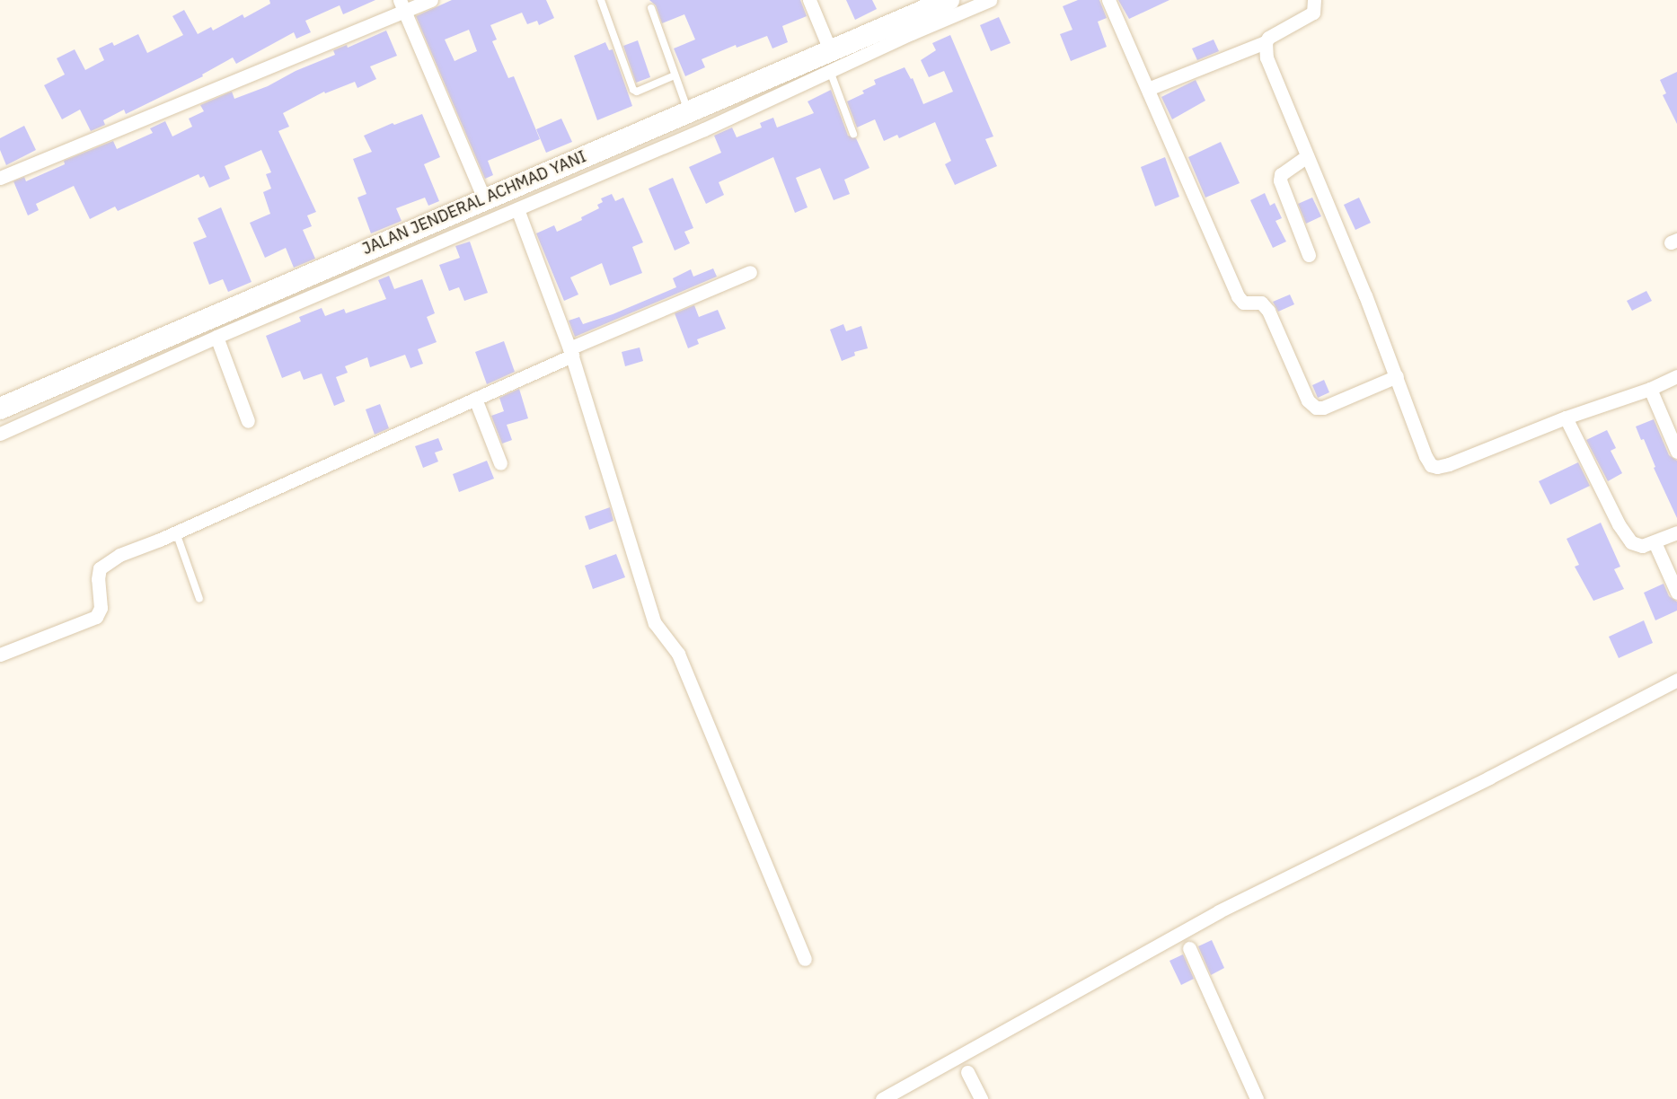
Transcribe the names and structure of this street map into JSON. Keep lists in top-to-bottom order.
{
  "streets": {
    "main road": ["JALAN JENDERAL ACHMAD YANI"]
  }
}
